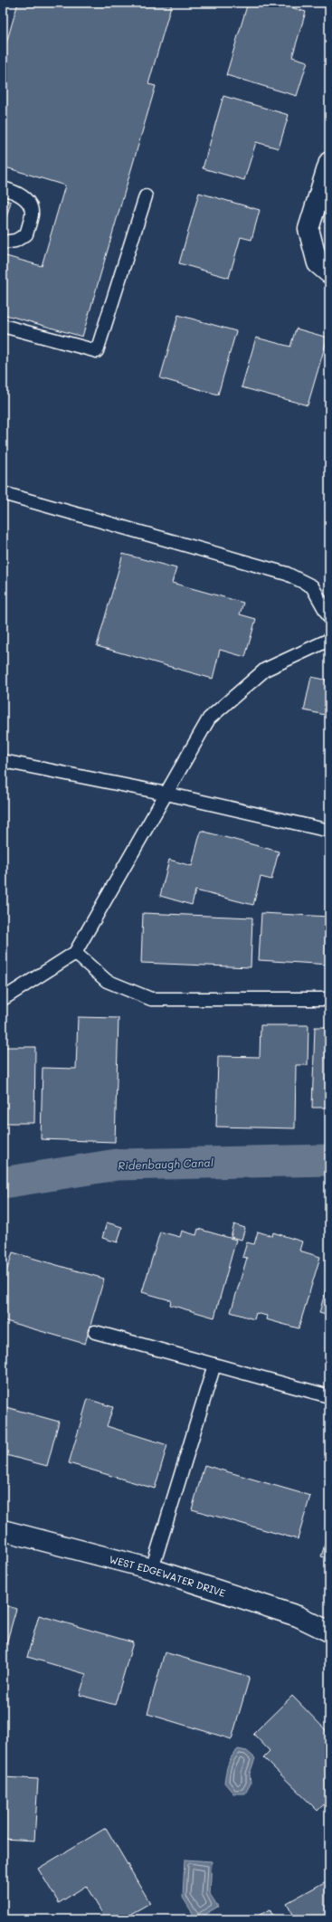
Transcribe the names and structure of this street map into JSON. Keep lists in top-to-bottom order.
{
  "streets": {
    "street": ["WEST EDGEWATER DRIVE"]
  },
  "water": ["Ridenbaugh Canal"]
}
